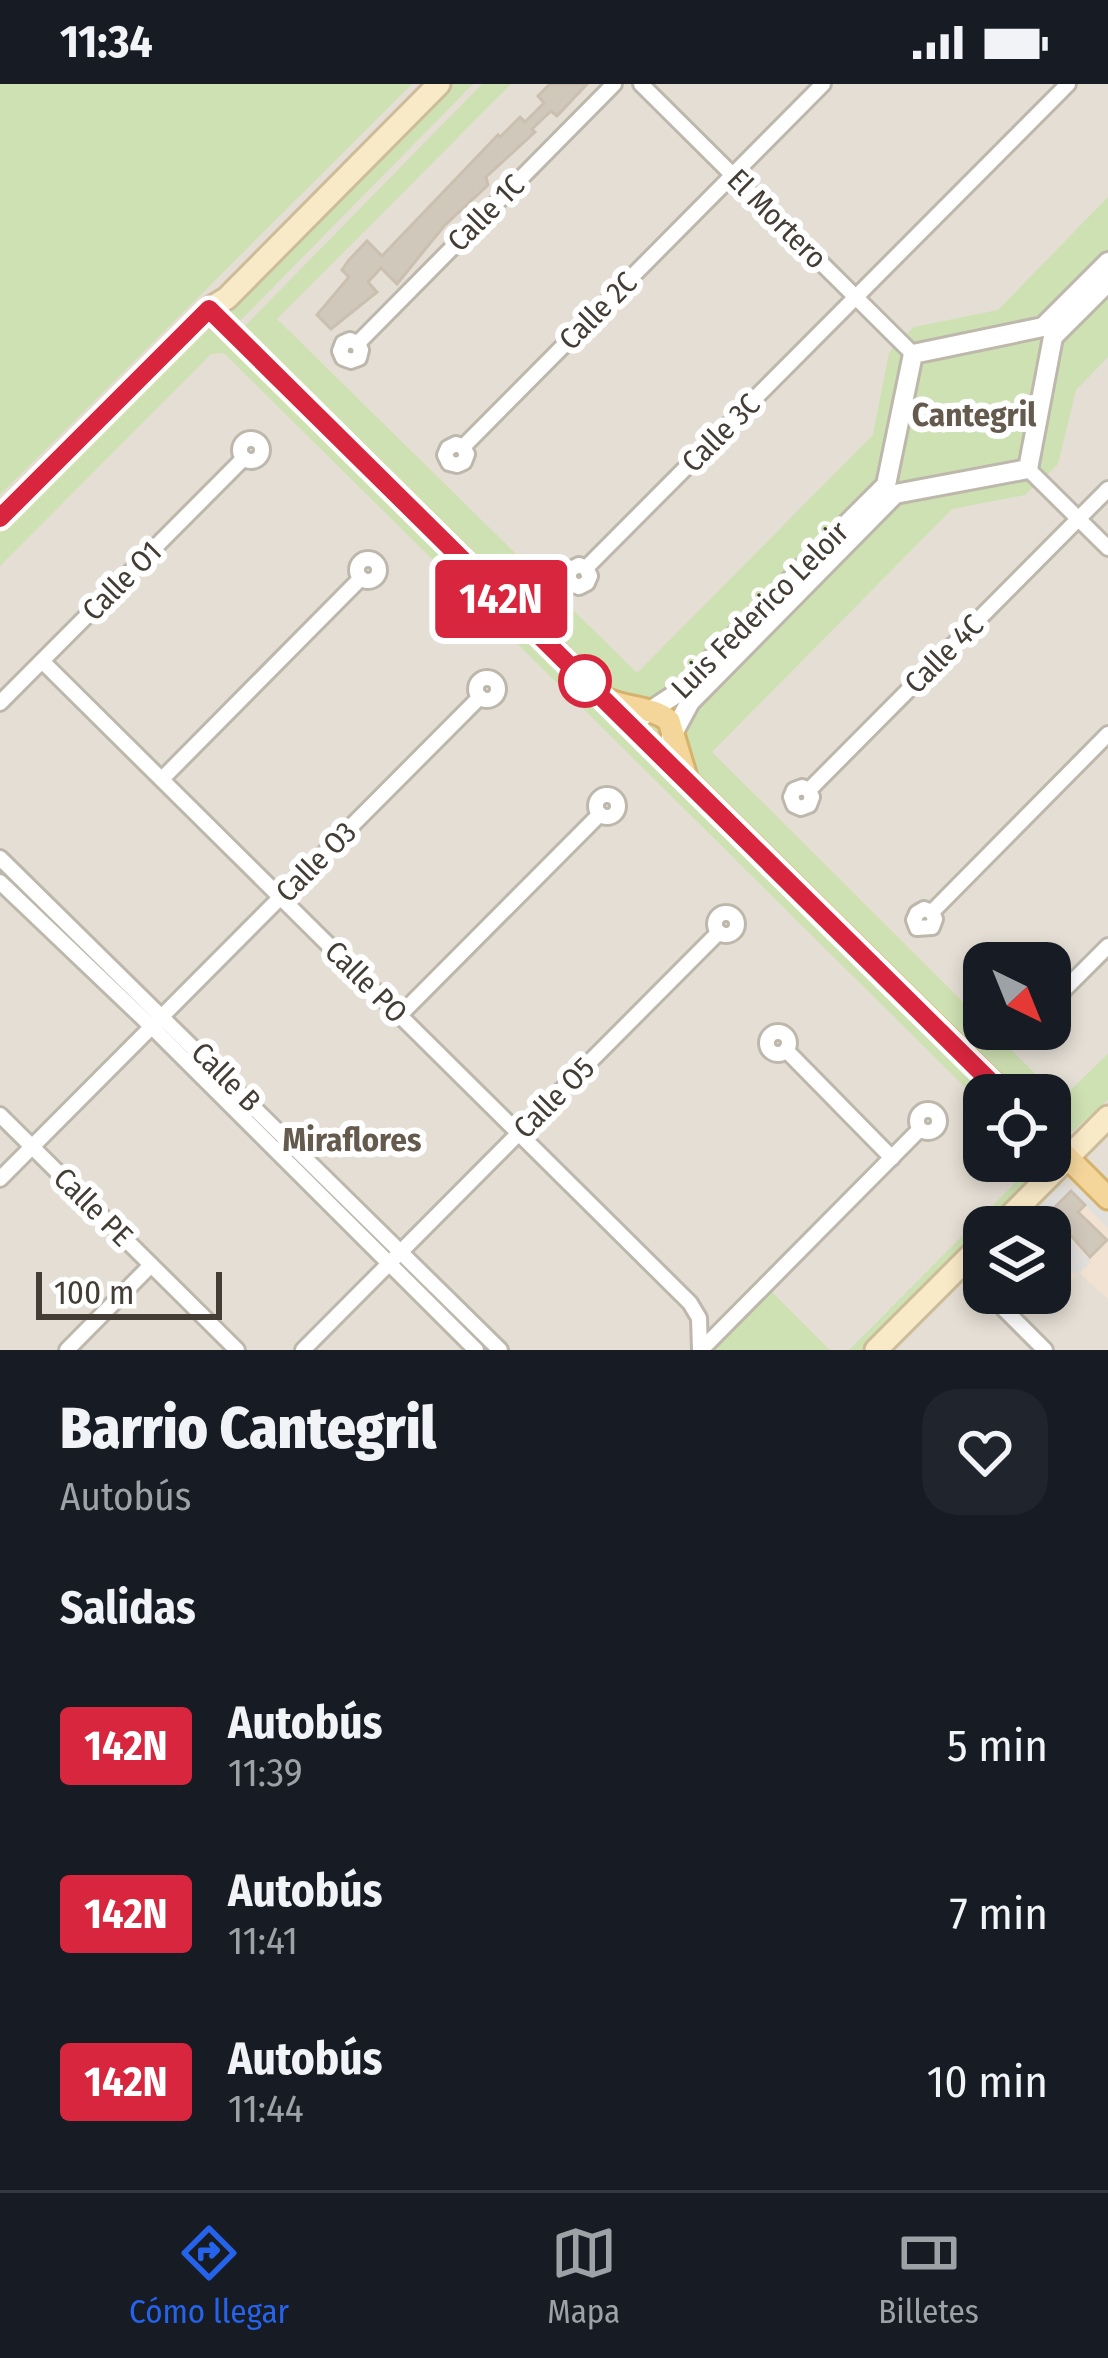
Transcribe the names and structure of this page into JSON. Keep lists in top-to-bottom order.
{
  "streets": {
    "street": [
      "Calle 1C",
      "El Mortero",
      "Calle 2C",
      "Calle 3C",
      "Calle O1",
      "Luis Federico Leloir",
      "Calle 4C",
      "Calle O3",
      "Calle PO",
      "Calle B",
      "Calle O5",
      "Calle PE"
    ]
  },
  "crossings": [
    ["El Mortero", "Calle 2C"],
    ["El Mortero", "Calle 3C"],
    ["Calle O1", "Calle PO"],
    ["Calle O3", "Calle PO"],
    ["Calle O3", "Calle B"],
    ["Calle O3", "Calle PE"],
    ["Calle PO", "Calle O5"],
    ["Calle B", "Calle O5"]
  ],
  "districts": ["Cantegril", "Miraflores"],
  "lines": ["bus line 142N"],
  "scale_bar": "100 m",
  "north": "bottom right",
  "page": {
    "status": "11:34",
    "on_map": "142N",
    "scale": "100 m",
    "heading": [
      ["Barrio Cantegril", "Autobús"],
      "Salidas"
    ],
    "list": [
      {
        "mark": "142N",
        "name": "Autobús",
        "note": "11:39",
        "value": "5 min"
      },
      {
        "mark": "142N",
        "name": "Autobús",
        "note": "11:41",
        "value": "7 min"
      },
      {
        "mark": "142N",
        "name": "Autobús",
        "note": "11:44",
        "value": "10 min"
      }
    ],
    "tabs": ["Cómo llegar", "Mapa", "Billetes"]
  }
}
